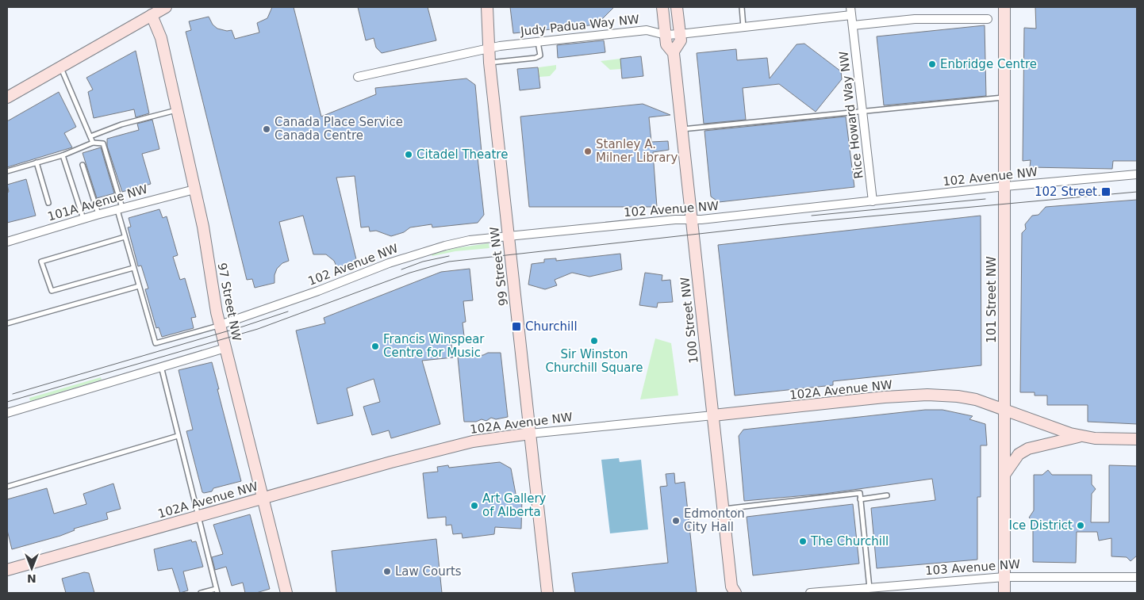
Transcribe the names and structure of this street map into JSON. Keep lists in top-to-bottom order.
{
  "streets": {
    "main road": [
      "99 Street NW",
      "101 Street NW",
      "97 Street NW",
      "100 Street NW",
      "102A Avenue NW"
    ],
    "street": [
      "Judy Padua Way NW",
      "Rice Howard Way NW",
      "102 Avenue NW",
      "101A Avenue NW",
      "103 Avenue NW"
    ]
  },
  "crossings": [
    ["Judy Padua Way NW", "Rice Howard Way NW"],
    ["Judy Padua Way NW", "99 Street NW"],
    ["Judy Padua Way NW", "100 Street NW"],
    ["Rice Howard Way NW", "102 Avenue NW"],
    ["Rice Howard Way NW", "100 Street NW"],
    ["102 Avenue NW", "99 Street NW"],
    ["102 Avenue NW", "101 Street NW"],
    ["102 Avenue NW", "97 Street NW"],
    ["102 Avenue NW", "100 Street NW"],
    ["101A Avenue NW", "97 Street NW"],
    ["99 Street NW", "102A Avenue NW"],
    ["101 Street NW", "102A Avenue NW"],
    ["101 Street NW", "103 Avenue NW"],
    ["97 Street NW", "102A Avenue NW"],
    ["100 Street NW", "102A Avenue NW"]
  ],
  "places": {
    "other": [
      "Enbridge Centre",
      "Canada Place Service Canada Centre",
      "Stanley A. Milner Library",
      "Citadel Theatre",
      "Sir Winston Churchill Square",
      "Francis Winspear Centre for Music",
      "Art Gallery of Alberta",
      "Edmonton City Hall",
      "Ice District",
      "The Churchill",
      "Law Courts"
    ],
    "transit": ["102 Street", "Churchill"]
  },
  "north": "bottom"
}
